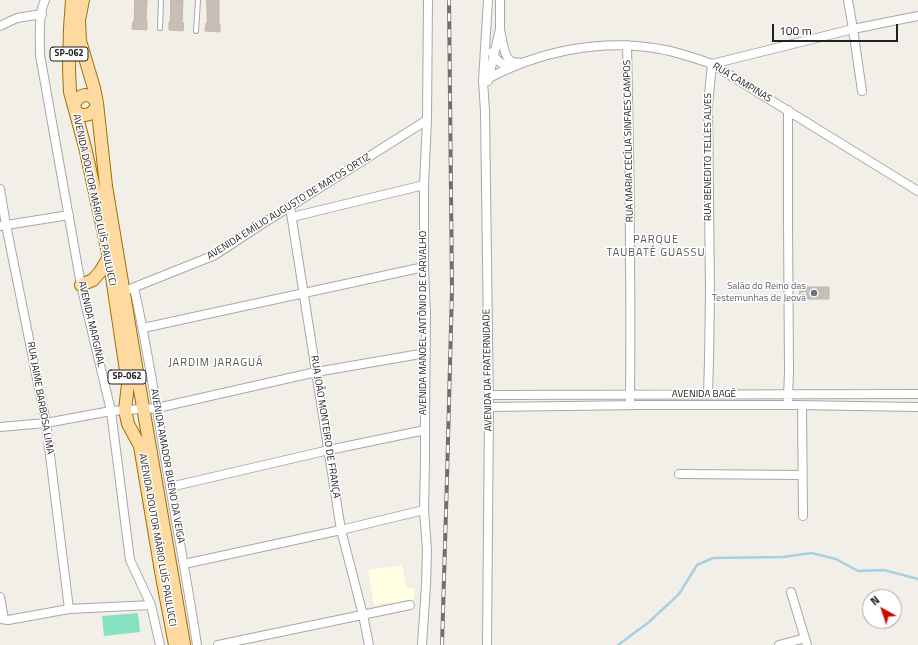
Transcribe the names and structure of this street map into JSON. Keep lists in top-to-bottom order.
{
  "streets": {
    "main road": ["SP-062", "AVENIDA DOUTOR MÁRIO LUÍS PAULUCCI"],
    "street": [
      "RUA CAMPINAS",
      "RUA MARIA CECÍLIA SINFAES CAMPOS",
      "RUA BENEDITO TELLES ALVES",
      "AVENIDA EMÍLIO AUGUSTO DE MATOS ORTIZ",
      "AVENIDA MANOEL ANTÔNIO DE CARVALHO",
      "AVENIDA MARGINAL",
      "AVENIDA DA FRATERNIDADE",
      "AVENIDA BAGÉ",
      "RUA JAIME BARBOSA LIMA",
      "RUA JOÃO MONTEIRO DE FRANÇA",
      "AVENIDA AMADOR BUENO DA VEIGA"
    ]
  },
  "crossings": [
    ["SP-062", "AVENIDA DOUTOR MÁRIO LUÍS PAULUCCI"],
    ["RUA CAMPINAS", "RUA MARIA CECÍLIA SINFAES CAMPOS"],
    ["RUA CAMPINAS", "RUA BENEDITO TELLES ALVES"],
    ["RUA CAMPINAS", "AVENIDA DA FRATERNIDADE"],
    ["RUA MARIA CECÍLIA SINFAES CAMPOS", "AVENIDA BAGÉ"],
    ["RUA BENEDITO TELLES ALVES", "AVENIDA BAGÉ"],
    ["AVENIDA DOUTOR MÁRIO LUÍS PAULUCCI", "AVENIDA EMÍLIO AUGUSTO DE MATOS ORTIZ"],
    ["AVENIDA DOUTOR MÁRIO LUÍS PAULUCCI", "AVENIDA AMADOR BUENO DA VEIGA"],
    ["AVENIDA EMÍLIO AUGUSTO DE MATOS ORTIZ", "AVENIDA MANOEL ANTÔNIO DE CARVALHO"],
    ["AVENIDA EMÍLIO AUGUSTO DE MATOS ORTIZ", "RUA JOÃO MONTEIRO DE FRANÇA"],
    ["AVENIDA EMÍLIO AUGUSTO DE MATOS ORTIZ", "AVENIDA AMADOR BUENO DA VEIGA"],
    ["AVENIDA DA FRATERNIDADE", "AVENIDA BAGÉ"]
  ],
  "districts": ["PARQUE TAUBATÉ GUASSU", "JARDIM JARAGUÁ"],
  "places": ["Salão do Reino das Testemunhas de Jeová"],
  "scale_bar": "100 m",
  "north": "top left"
}
